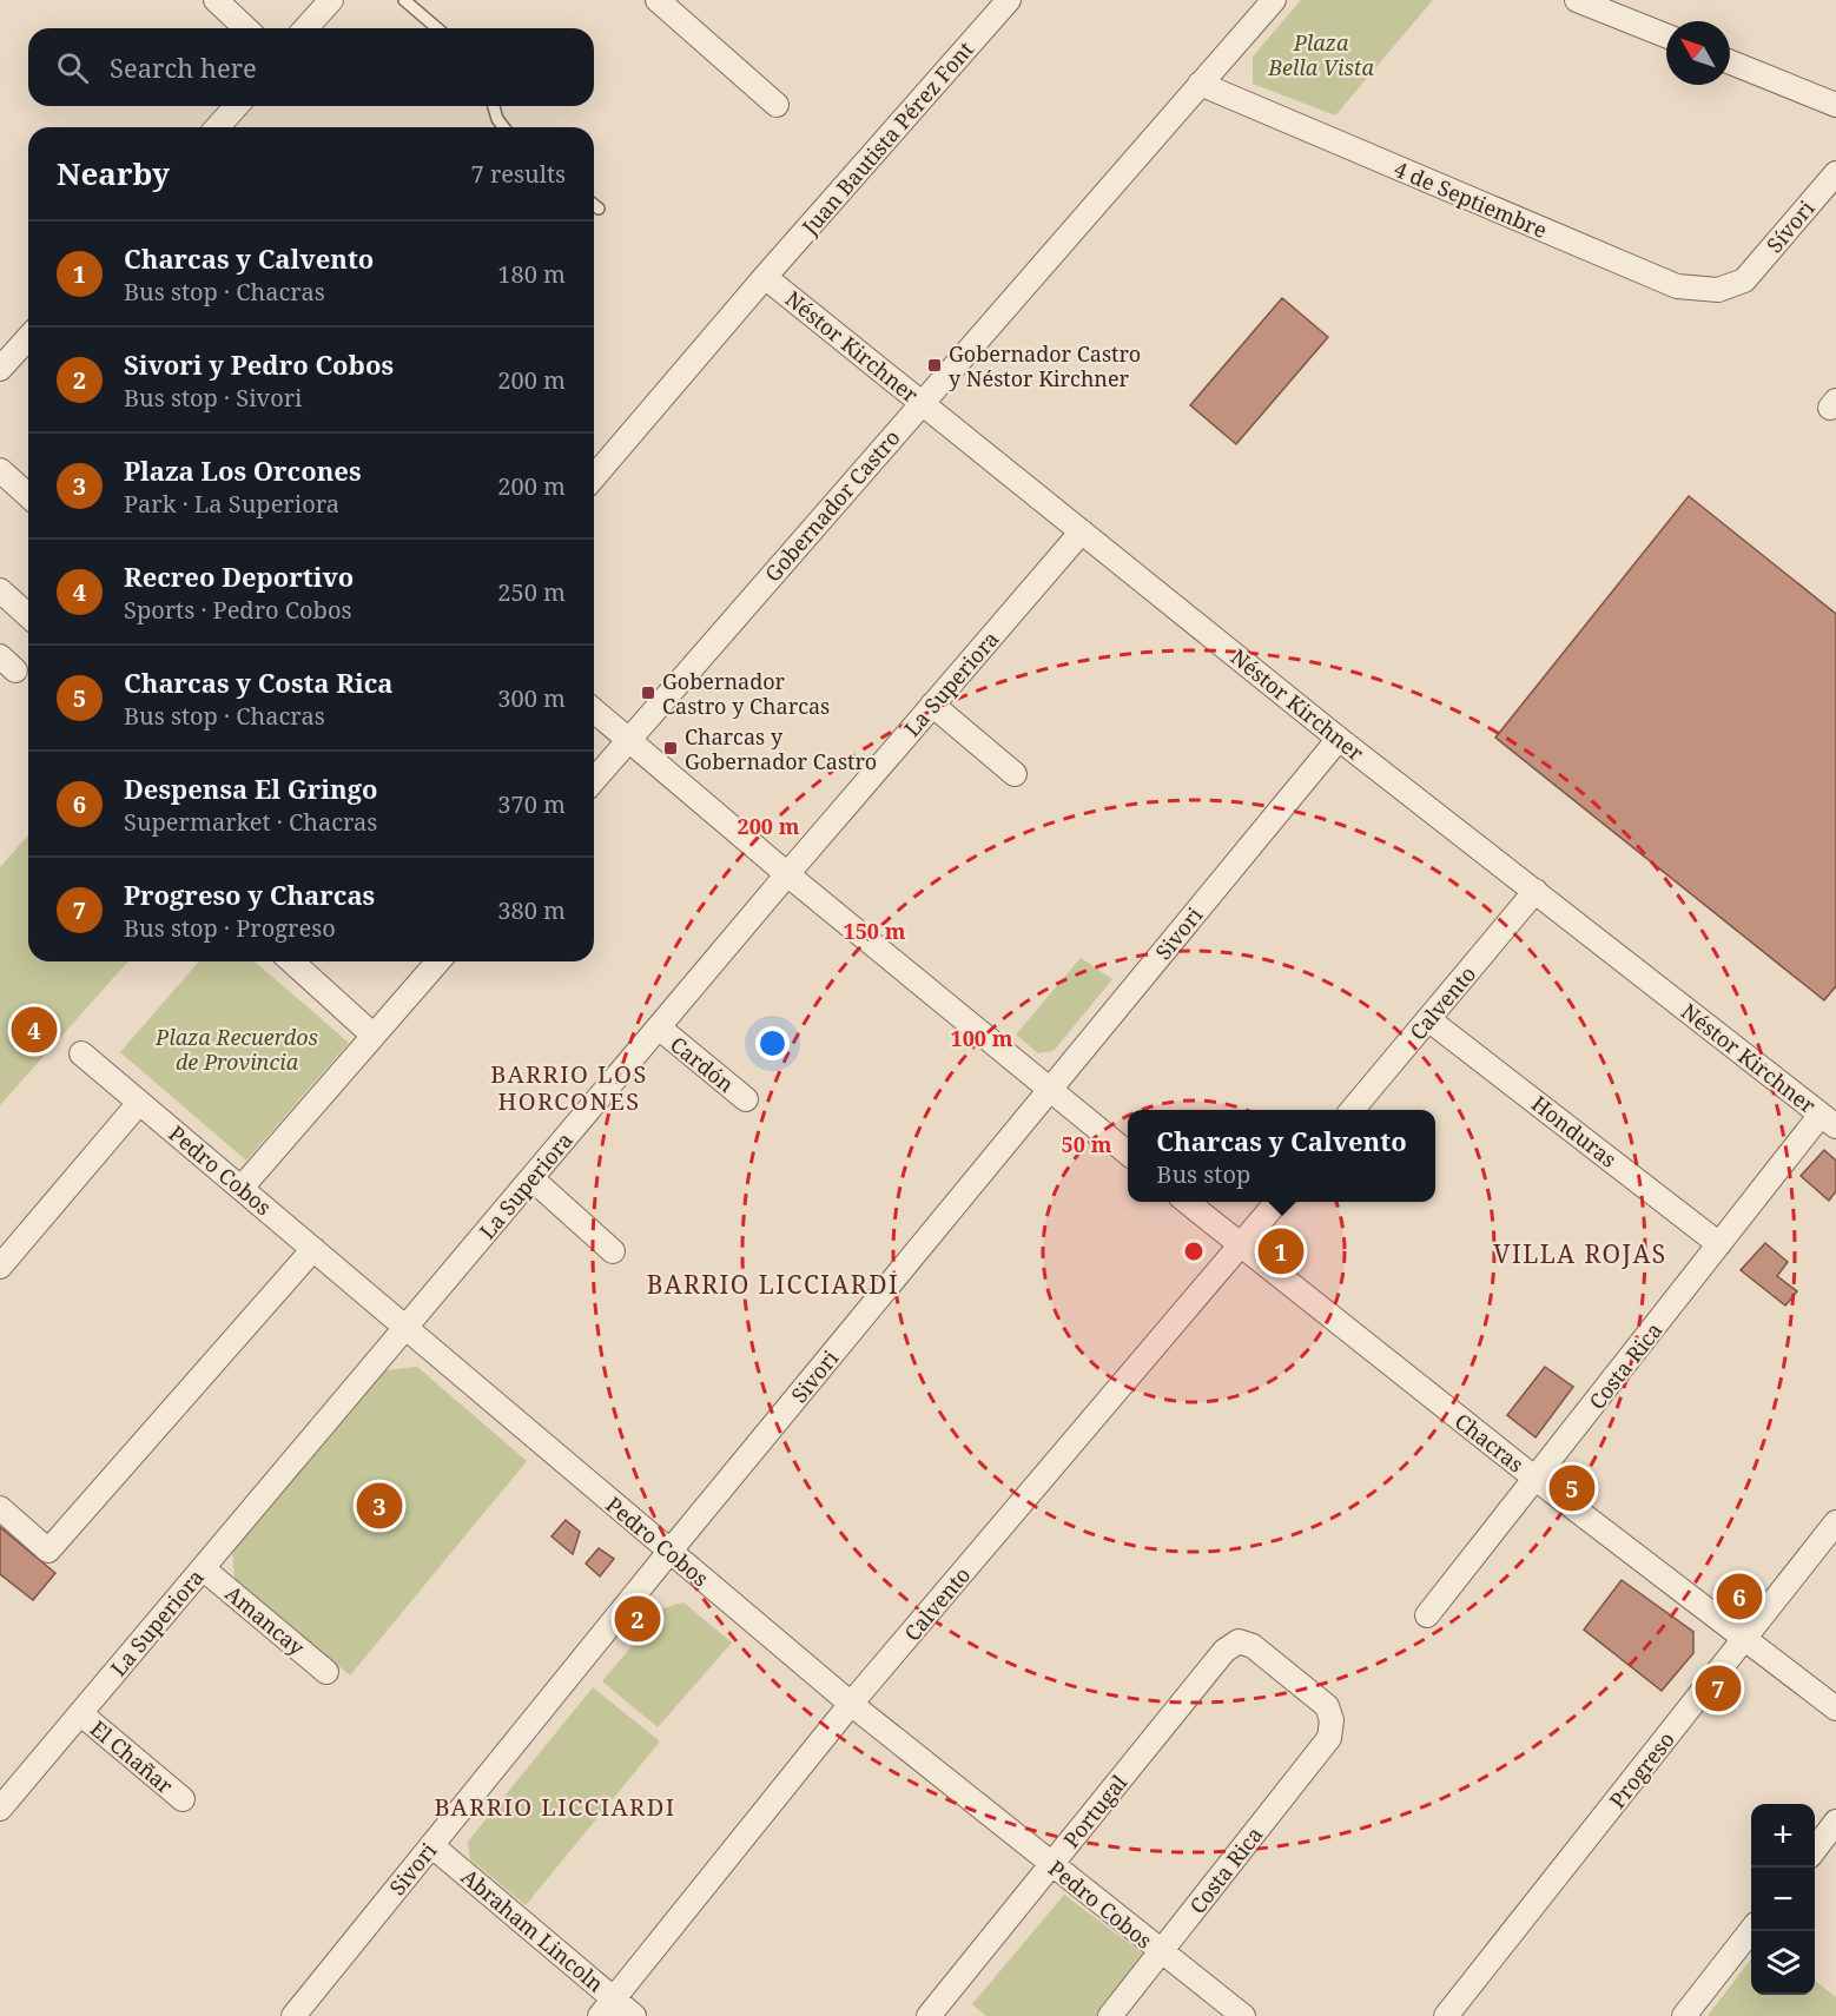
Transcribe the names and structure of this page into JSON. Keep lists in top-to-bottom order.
{
  "streets": {
    "street": [
      "Juan Bautista Pérez Font",
      "4 de Septiembre",
      "Sívori",
      "Néstor Kirchner",
      "Gobernador Castro",
      "La Superiora",
      "Sivori",
      "Calvento",
      "Cardón",
      "Honduras",
      "Pedro Cobos",
      "Costa Rica",
      "Chacras",
      "Amancay",
      "El Chañar",
      "Progreso",
      "Portugal",
      "Abraham Lincoln"
    ]
  },
  "crossings": [
    ["Juan Bautista Pérez Font", "Néstor Kirchner"],
    ["4 de Septiembre", "Sívori"],
    ["4 de Septiembre", "Gobernador Castro"],
    ["Néstor Kirchner", "Gobernador Castro"],
    ["Néstor Kirchner", "La Superiora"],
    ["Néstor Kirchner", "Sivori"],
    ["Néstor Kirchner", "Calvento"],
    ["Néstor Kirchner", "Costa Rica"],
    ["La Superiora", "Cardón"],
    ["La Superiora", "Pedro Cobos"],
    ["La Superiora", "Amancay"],
    ["La Superiora", "El Chañar"],
    ["Sivori", "Pedro Cobos"],
    ["Sivori", "Abraham Lincoln"],
    ["Calvento", "Honduras"],
    ["Calvento", "Pedro Cobos"],
    ["Calvento", "Chacras"],
    ["Calvento", "Abraham Lincoln"],
    ["Honduras", "Costa Rica"],
    ["Pedro Cobos", "Costa Rica"],
    ["Pedro Cobos", "Portugal"],
    ["Costa Rica", "Chacras"],
    ["Costa Rica", "Portugal"],
    ["Chacras", "Progreso"]
  ],
  "districts": [
    "BARRIO LOS HORCONES",
    "VILLA ROJAS",
    "BARRIO LICCIARDI",
    "BARRIO LICCIARDI"
  ],
  "parks": ["Plaza Bella Vista", "Plaza Recuerdos de Provincia"],
  "places": {
    "transit": ["Gobernador Castro y Néstor Kirchner", "Gobernador Castro y Charcas", "Charcas y Gobernador Castro"]
  },
  "north": "top left",
  "page": {
    "search": "Search here",
    "heading": ["Nearby", "7 results"],
    "list": [
      {
        "mark": "1",
        "name": "Charcas y Calvento",
        "note": "Bus stop · Chacras",
        "value": "180 m"
      },
      {
        "mark": "2",
        "name": "Sivori y Pedro Cobos",
        "note": "Bus stop · Sivori",
        "value": "200 m"
      },
      {
        "mark": "3",
        "name": "Plaza Los Orcones",
        "note": "Park · La Superiora",
        "value": "200 m"
      },
      {
        "mark": "4",
        "name": "Recreo Deportivo",
        "note": "Sports · Pedro Cobos",
        "value": "250 m"
      },
      {
        "mark": "5",
        "name": "Charcas y Costa Rica",
        "note": "Bus stop · Chacras",
        "value": "300 m"
      },
      {
        "mark": "6",
        "name": "Despensa El Gringo",
        "note": "Supermarket · Chacras",
        "value": "370 m"
      },
      {
        "mark": "7",
        "name": "Progreso y Charcas",
        "note": "Bus stop · Progreso",
        "value": "380 m"
      }
    ],
    "pins": [
      "4",
      "1",
      "5",
      "3",
      "6",
      "2",
      "7"
    ],
    "popup": ["Charcas y Calvento", "Bus stop"],
    "map_buttons": ["+", "−"]
  },
  "rings": [
    "200 m",
    "150 m",
    "100 m",
    "50 m"
  ]
}
